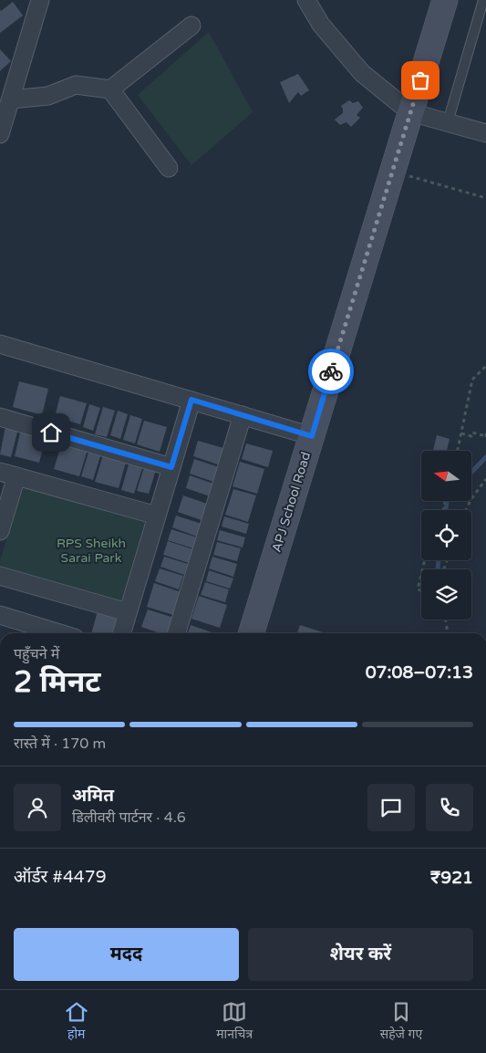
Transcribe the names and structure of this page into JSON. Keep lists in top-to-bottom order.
{
  "streets": {
    "street": ["APJ School Road"]
  },
  "parks": ["RPS Sheikh Sarai Park"],
  "north": "left",
  "page": {
    "heading": ["2 मिनट", "पहुँचने में", "07:08–07:13"],
    "panel": [
      "अमित",
      "डिलीवरी पार्टनर · 4.6",
      "ऑर्डर #4479",
      "₹921"
    ],
    "bar": "रास्ते में · 170 m",
    "buttons": ["मदद", "शेयर करें"],
    "tabs": ["होम", "मानचित्र", "सहेजे गए"]
  }
}
